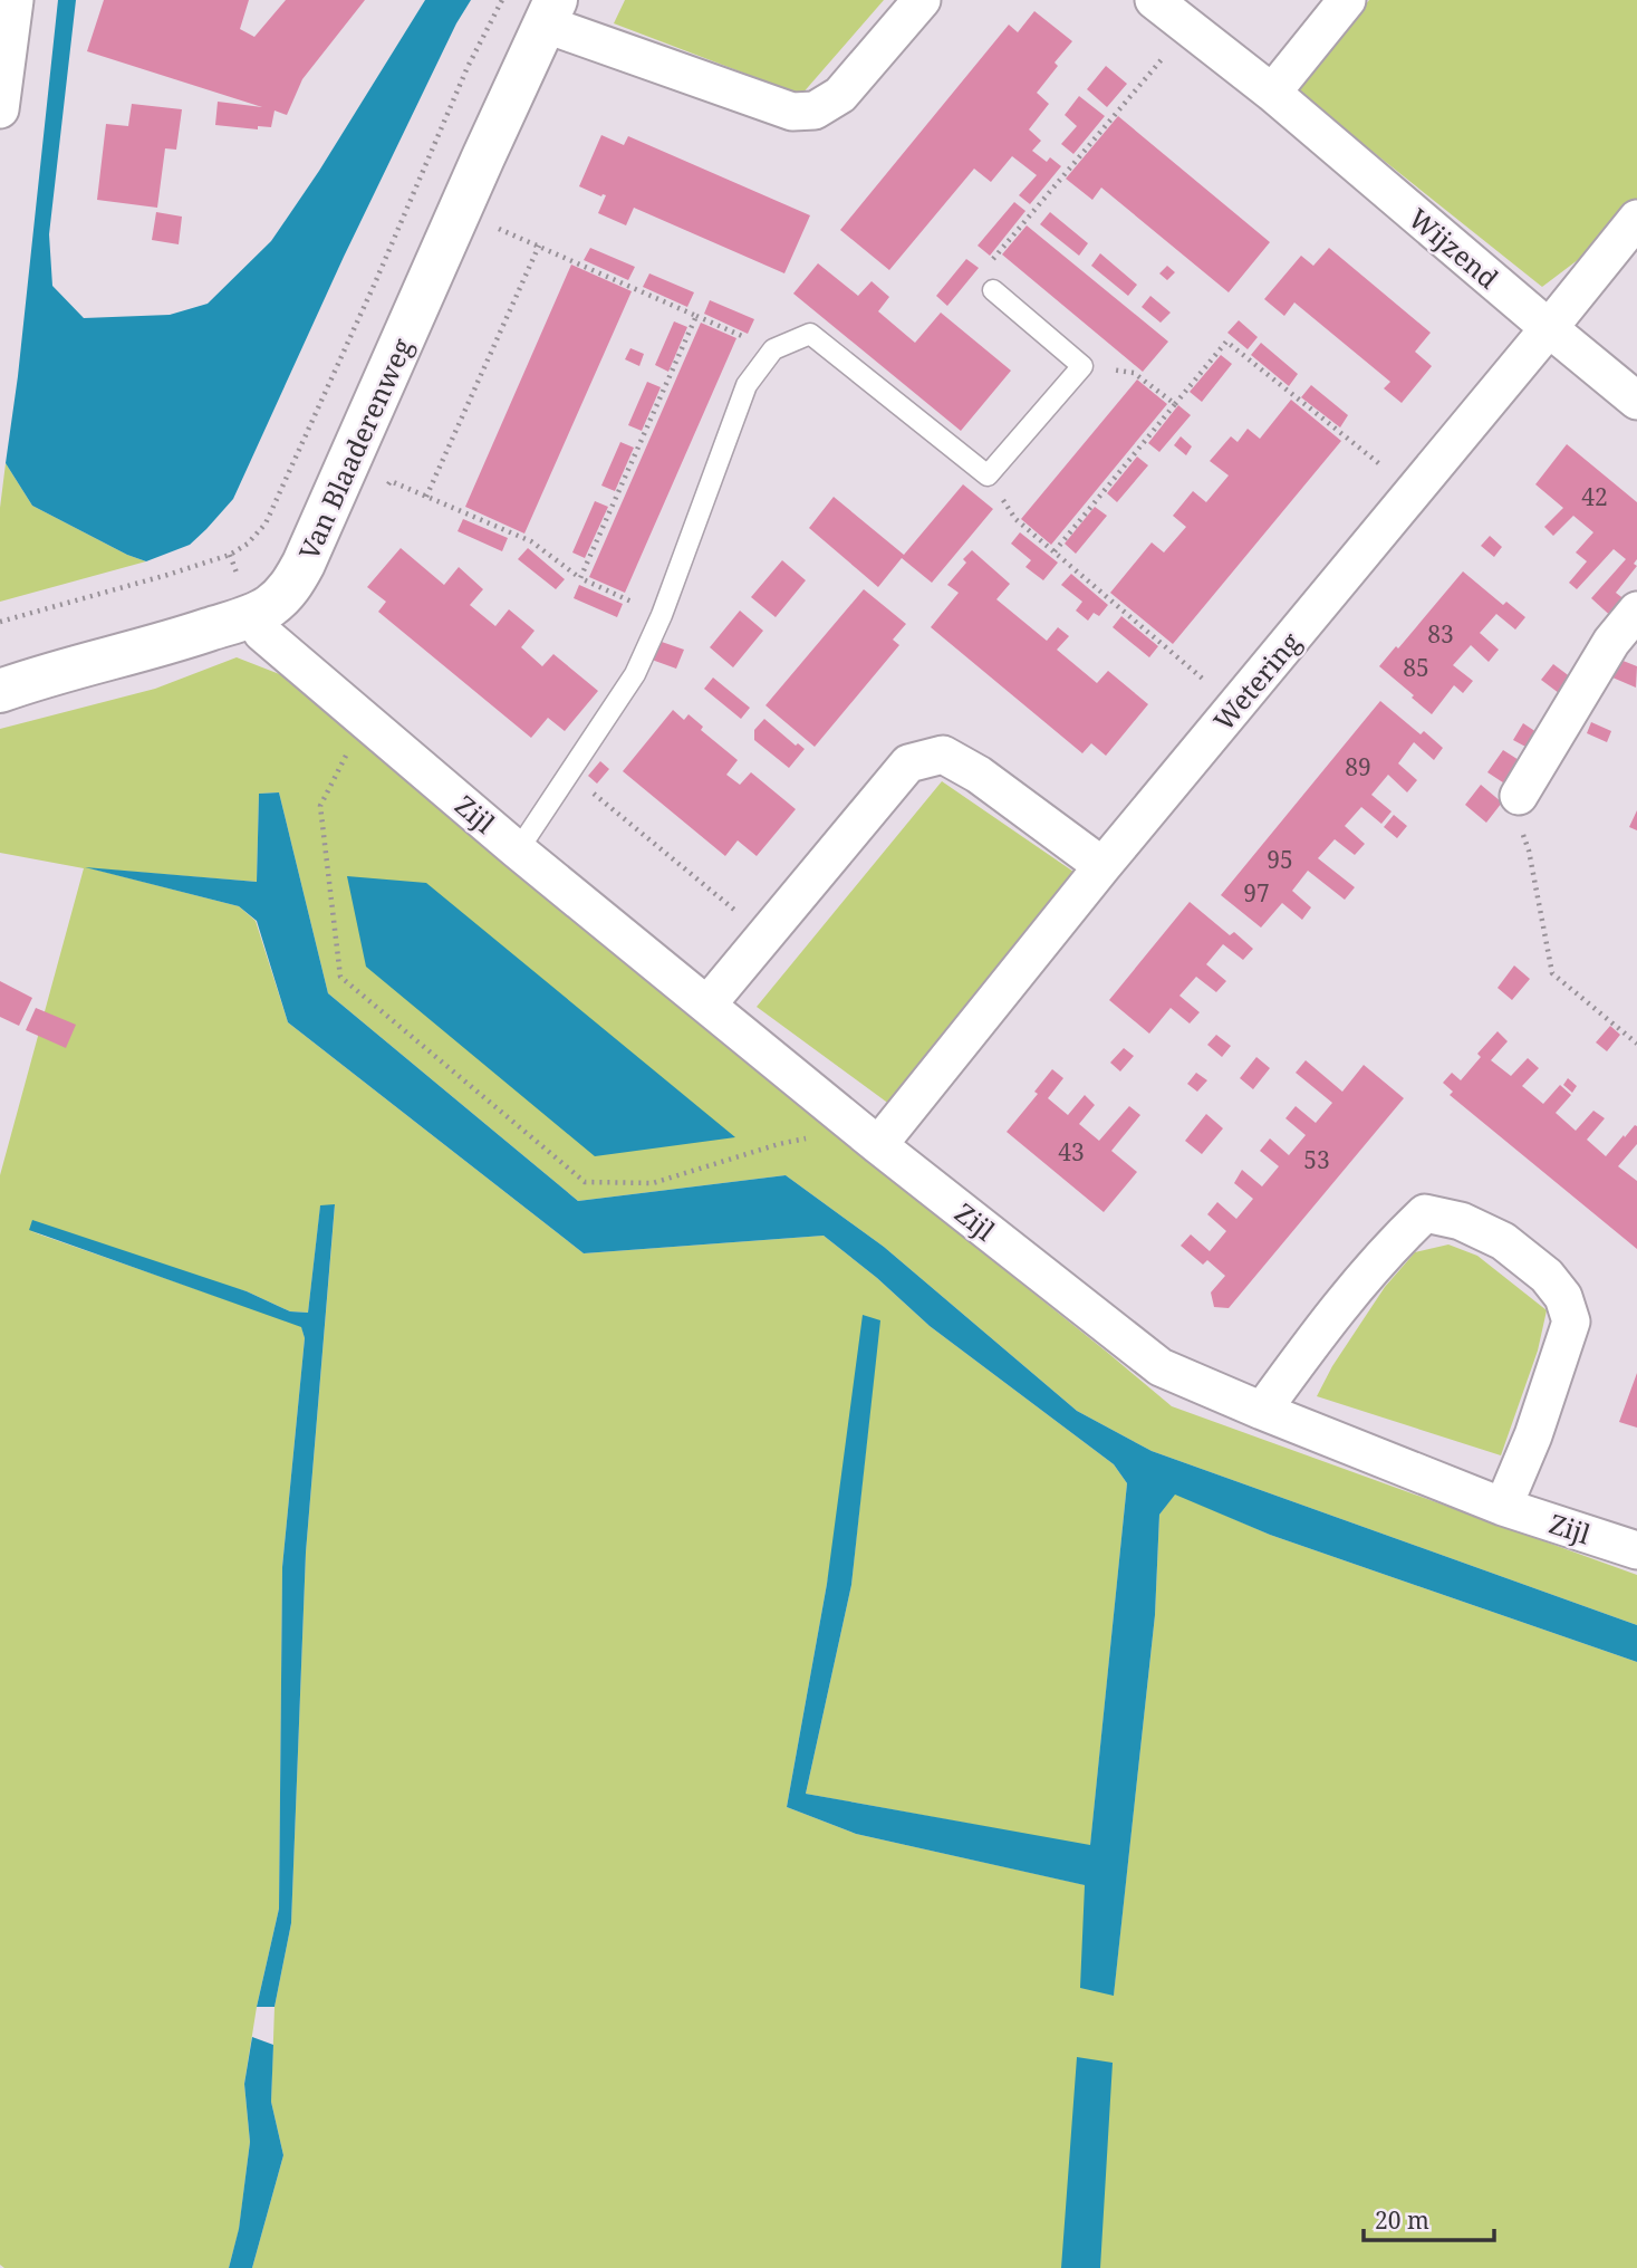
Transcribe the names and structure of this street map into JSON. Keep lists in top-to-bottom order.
{
  "streets": {
    "street": [
      "Wijzend",
      "Van Blaaderenweg",
      "Wetering",
      "Zijl"
    ]
  },
  "crossings": [
    ["Wijzend", "Wetering"],
    ["Van Blaaderenweg", "Zijl"],
    ["Wetering", "Zijl"]
  ],
  "house_numbers": [
    "42",
    "83",
    "85",
    "89",
    "95",
    "97",
    "43",
    "53"
  ],
  "scale_bar": "20 m"
}
